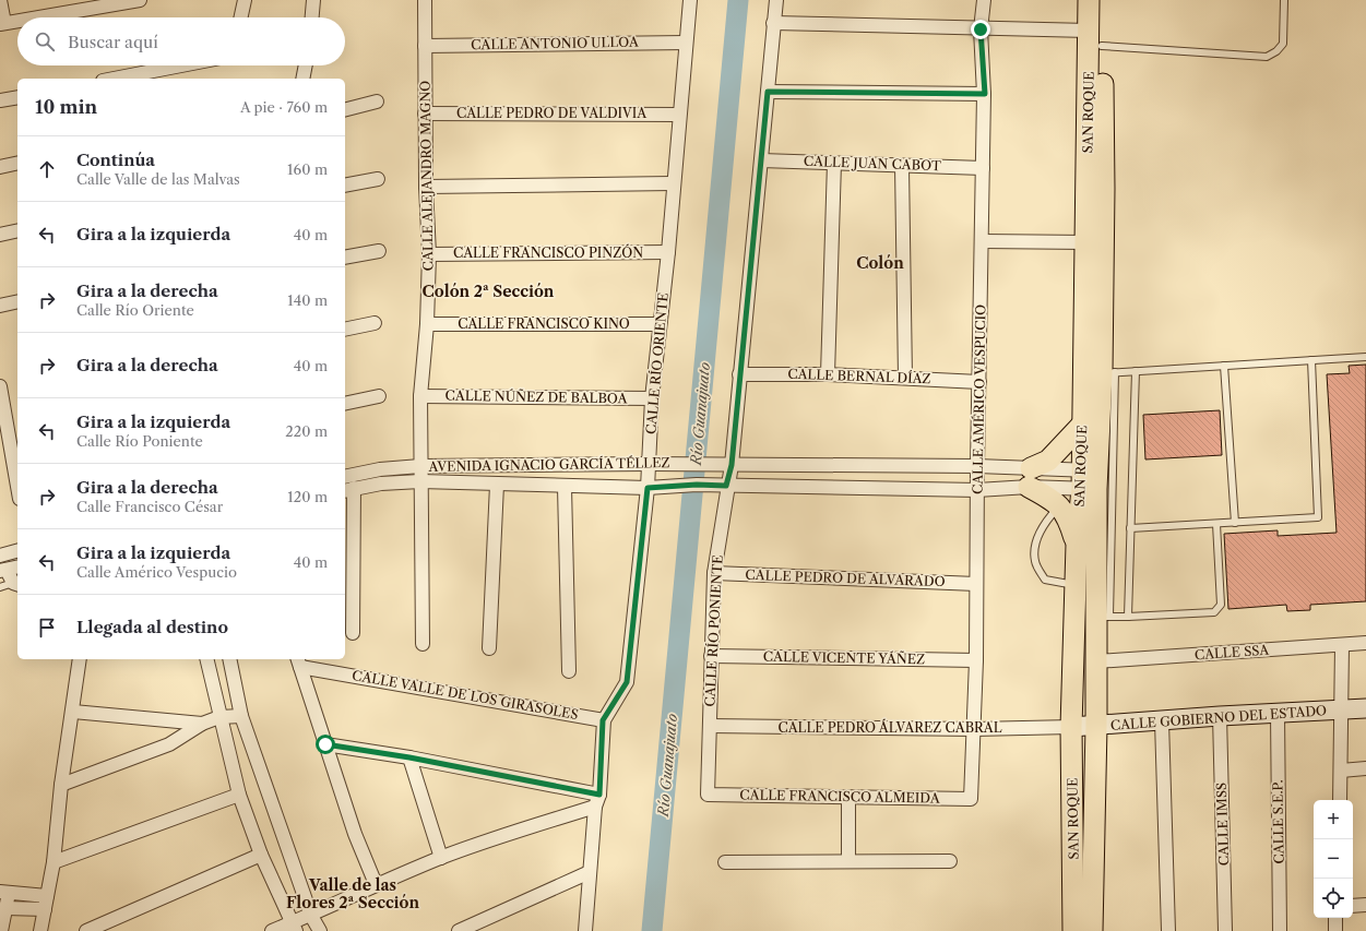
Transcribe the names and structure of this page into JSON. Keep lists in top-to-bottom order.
{
  "streets": {
    "main road": ["SAN ROQUE"],
    "street": [
      "CALLE ANTONIO ULLOA",
      "CALLE PEDRO DE VALDIVIA",
      "CALLE JUAN CABOT",
      "CALLE ALEJANDRO MAGNO",
      "CALLE FRANCISCO PINZÓN",
      "CALLE FRANCISCO KINO",
      "CALLE RÍO ORIENTE",
      "CALLE BERNAL DÍAZ",
      "CALLE NÚÑEZ DE BALBOA",
      "CALLE AMÉRICO VESPUCIO",
      "AVENIDA IGNACIO GARCÍA TÉLLEZ",
      "CALLE PEDRO DE ALVARADO",
      "CALLE RÍO PONIENTE",
      "CALLE SSA",
      "CALLE VICENTE YÁÑEZ",
      "CALLE VALLE DE LOS GIRASOLES",
      "CALLE GOBIERNO DEL ESTADO",
      "CALLE PEDRO ÁLVAREZ CABRAL",
      "CALLE FRANCISCO ALMEIDA",
      "CALLE S.E.P.",
      "CALLE IMSS"
    ]
  },
  "crossings": [
    ["CALLE ANTONIO ULLOA", "CALLE ALEJANDRO MAGNO"],
    ["CALLE ANTONIO ULLOA", "CALLE RÍO ORIENTE"],
    ["SAN ROQUE", "AVENIDA IGNACIO GARCÍA TÉLLEZ"],
    ["SAN ROQUE", "CALLE SSA"],
    ["SAN ROQUE", "CALLE GOBIERNO DEL ESTADO"],
    ["SAN ROQUE", "CALLE PEDRO ÁLVAREZ CABRAL"],
    ["CALLE PEDRO DE VALDIVIA", "CALLE ALEJANDRO MAGNO"],
    ["CALLE PEDRO DE VALDIVIA", "CALLE RÍO ORIENTE"],
    ["CALLE JUAN CABOT", "CALLE AMÉRICO VESPUCIO"],
    ["CALLE JUAN CABOT", "CALLE RÍO PONIENTE"],
    ["CALLE ALEJANDRO MAGNO", "CALLE FRANCISCO PINZÓN"],
    ["CALLE ALEJANDRO MAGNO", "CALLE FRANCISCO KINO"],
    ["CALLE ALEJANDRO MAGNO", "CALLE NÚÑEZ DE BALBOA"],
    ["CALLE ALEJANDRO MAGNO", "AVENIDA IGNACIO GARCÍA TÉLLEZ"],
    ["CALLE FRANCISCO PINZÓN", "CALLE RÍO ORIENTE"],
    ["CALLE FRANCISCO KINO", "CALLE RÍO ORIENTE"],
    ["CALLE RÍO ORIENTE", "CALLE NÚÑEZ DE BALBOA"],
    ["CALLE RÍO ORIENTE", "AVENIDA IGNACIO GARCÍA TÉLLEZ"],
    ["CALLE RÍO ORIENTE", "CALLE VALLE DE LOS GIRASOLES"],
    ["CALLE BERNAL DÍAZ", "CALLE AMÉRICO VESPUCIO"],
    ["CALLE BERNAL DÍAZ", "CALLE RÍO PONIENTE"],
    ["CALLE AMÉRICO VESPUCIO", "AVENIDA IGNACIO GARCÍA TÉLLEZ"],
    ["CALLE AMÉRICO VESPUCIO", "CALLE PEDRO DE ALVARADO"],
    ["CALLE AMÉRICO VESPUCIO", "CALLE VICENTE YÁÑEZ"],
    ["CALLE AMÉRICO VESPUCIO", "CALLE PEDRO ÁLVAREZ CABRAL"],
    ["CALLE AMÉRICO VESPUCIO", "CALLE FRANCISCO ALMEIDA"],
    ["AVENIDA IGNACIO GARCÍA TÉLLEZ", "CALLE RÍO PONIENTE"],
    ["CALLE PEDRO DE ALVARADO", "CALLE RÍO PONIENTE"],
    ["CALLE RÍO PONIENTE", "CALLE VICENTE YÁÑEZ"],
    ["CALLE RÍO PONIENTE", "CALLE PEDRO ÁLVAREZ CABRAL"],
    ["CALLE RÍO PONIENTE", "CALLE FRANCISCO ALMEIDA"],
    ["CALLE GOBIERNO DEL ESTADO", "CALLE PEDRO ÁLVAREZ CABRAL"],
    ["CALLE GOBIERNO DEL ESTADO", "CALLE S.E.P."],
    ["CALLE GOBIERNO DEL ESTADO", "CALLE IMSS"]
  ],
  "districts": ["Colón", "Colón 2ª Sección", "Valle de las Flores 2ª Sección"],
  "water": ["Río Guanajuato"],
  "page": {
    "search": "Buscar aquí",
    "heading": ["10 min", "A pie · 760 m"],
    "list": [
      ["Continúa", "Calle Valle de las Malvas", "160 m"],
      ["Gira a la izquierda", "40 m"],
      ["Gira a la derecha", "Calle Río Oriente", "140 m"],
      ["Gira a la derecha", "40 m"],
      ["Gira a la izquierda", "Calle Río Poniente", "220 m"],
      ["Gira a la derecha", "Calle Francisco César", "120 m"],
      ["Gira a la izquierda", "Calle Américo Vespucio", "40 m"],
      "Llegada al destino"
    ],
    "map_buttons": ["+", "−"]
  }
}
